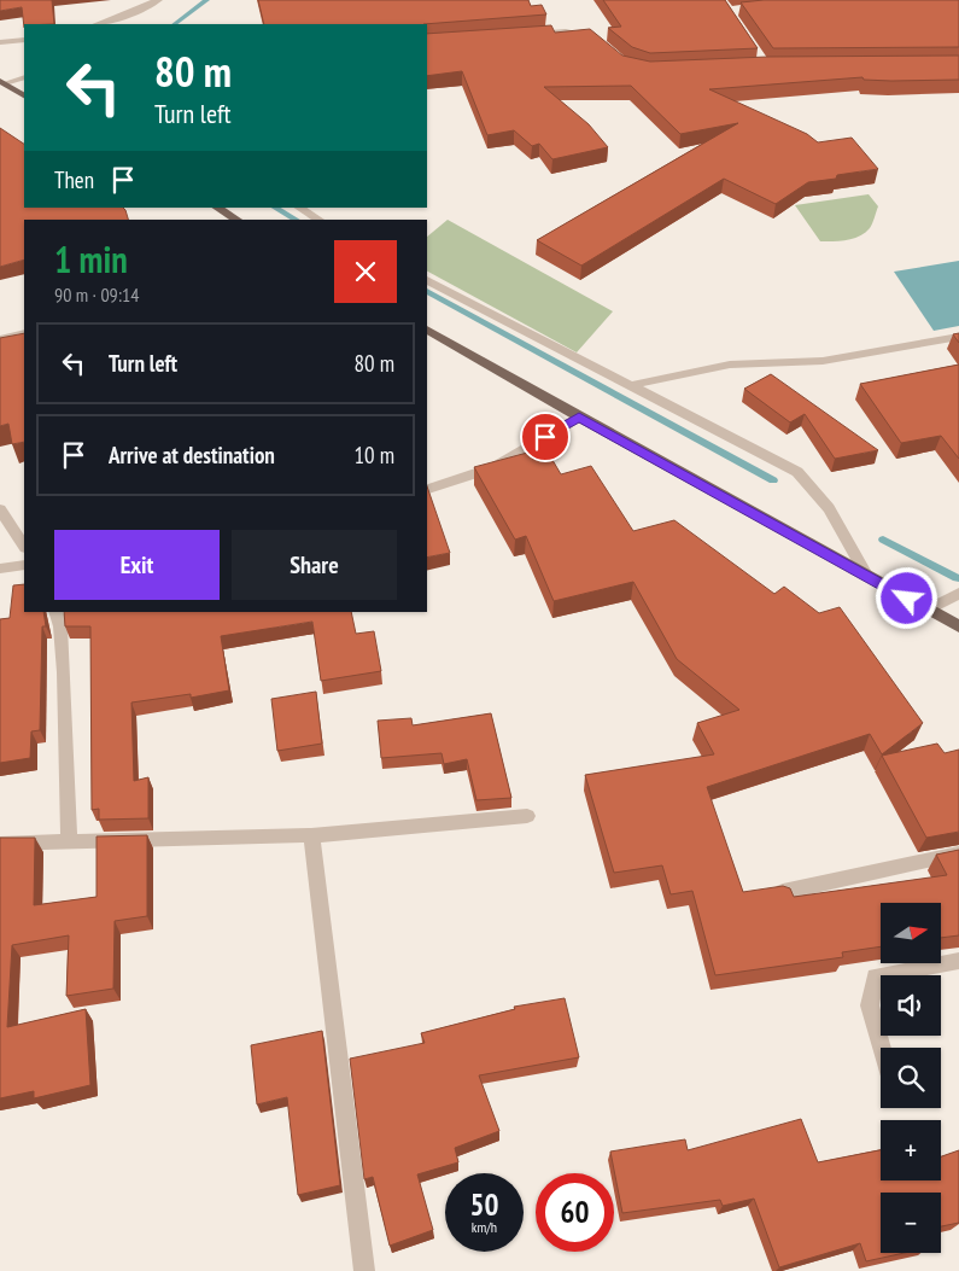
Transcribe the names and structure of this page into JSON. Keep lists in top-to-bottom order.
{
  "north": "right",
  "page": {
    "turn": ["80 m", "Turn left"],
    "then": "Then",
    "heading": ["1 min", "90 m · 09:14"],
    "list": [
      {
        "name": "Turn left",
        "value": "80 m"
      },
      {
        "name": "Arrive at destination",
        "value": "10 m"
      }
    ],
    "buttons": ["Exit", "Share"],
    "map_buttons": ["+", "−"],
    "speed": "50 km/h",
    "limit": "60"
  }
}
